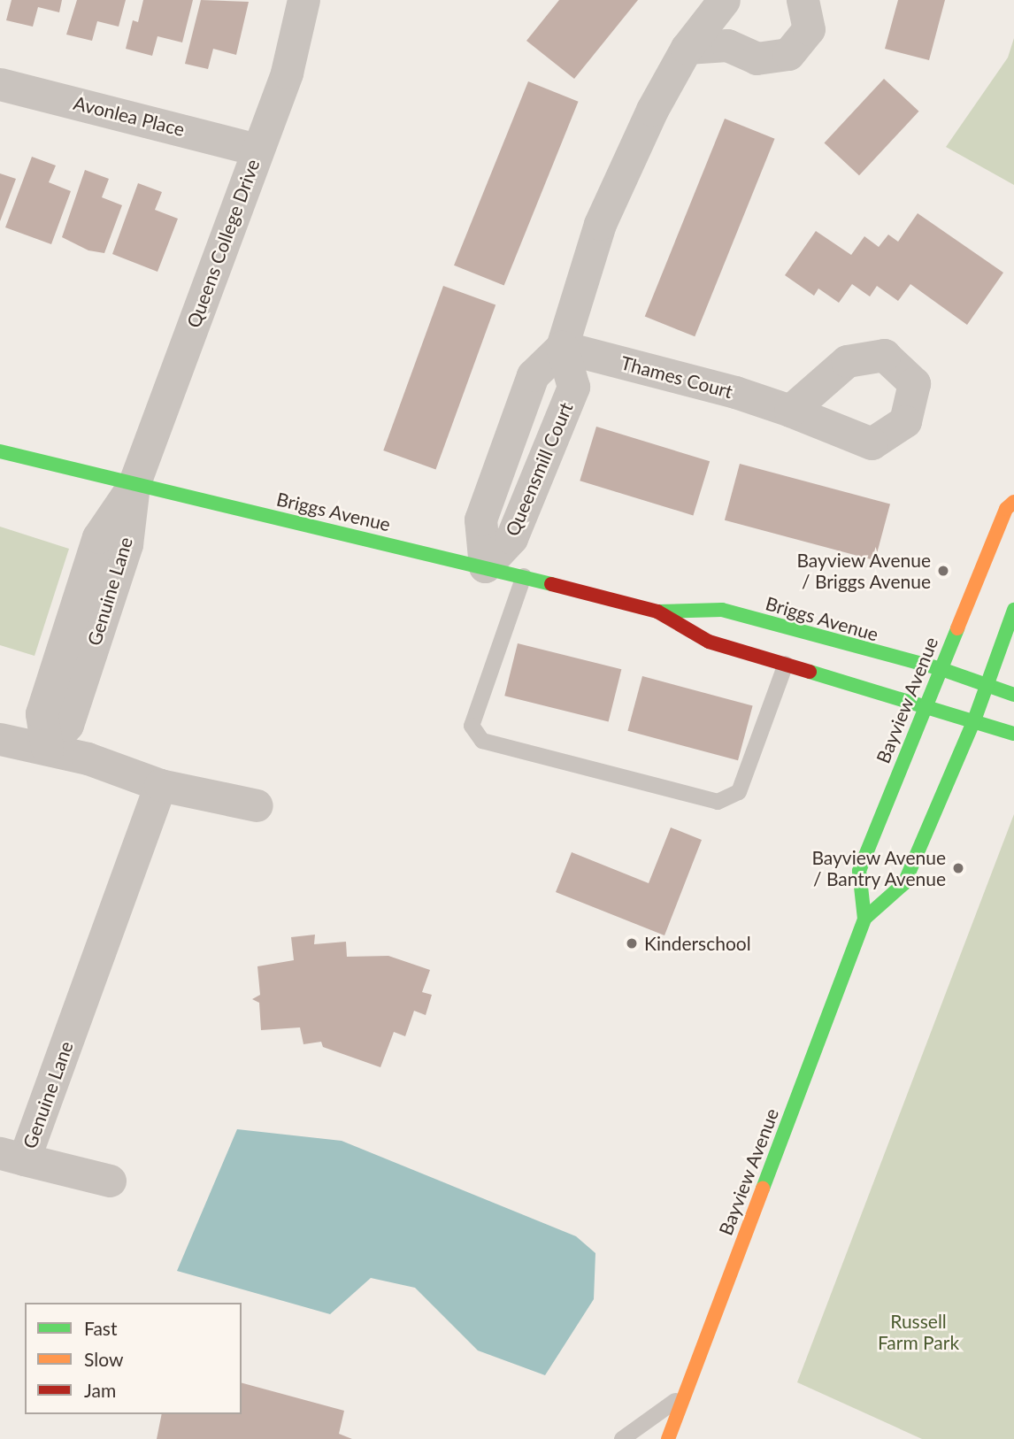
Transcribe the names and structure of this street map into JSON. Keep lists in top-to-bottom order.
{
  "streets": {
    "street": [
      "Avonlea Place",
      "Queens College Drive",
      "Thames Court",
      "Queensmill Court",
      "Briggs Avenue",
      "Genuine Lane",
      "Bayview Avenue"
    ]
  },
  "crossings": [
    ["Avonlea Place", "Queens College Drive"],
    ["Queens College Drive", "Briggs Avenue"],
    ["Queens College Drive", "Genuine Lane"],
    ["Thames Court", "Queensmill Court"],
    ["Queensmill Court", "Briggs Avenue"],
    ["Briggs Avenue", "Genuine Lane"],
    ["Briggs Avenue", "Bayview Avenue"]
  ],
  "parks": ["Russell Farm Park"],
  "places": ["Bayview Avenue / Briggs Avenue", "Bayview Avenue / Bantry Avenue", "Kinderschool"],
  "legend": ["Fast", "Slow", "Jam"]
}
